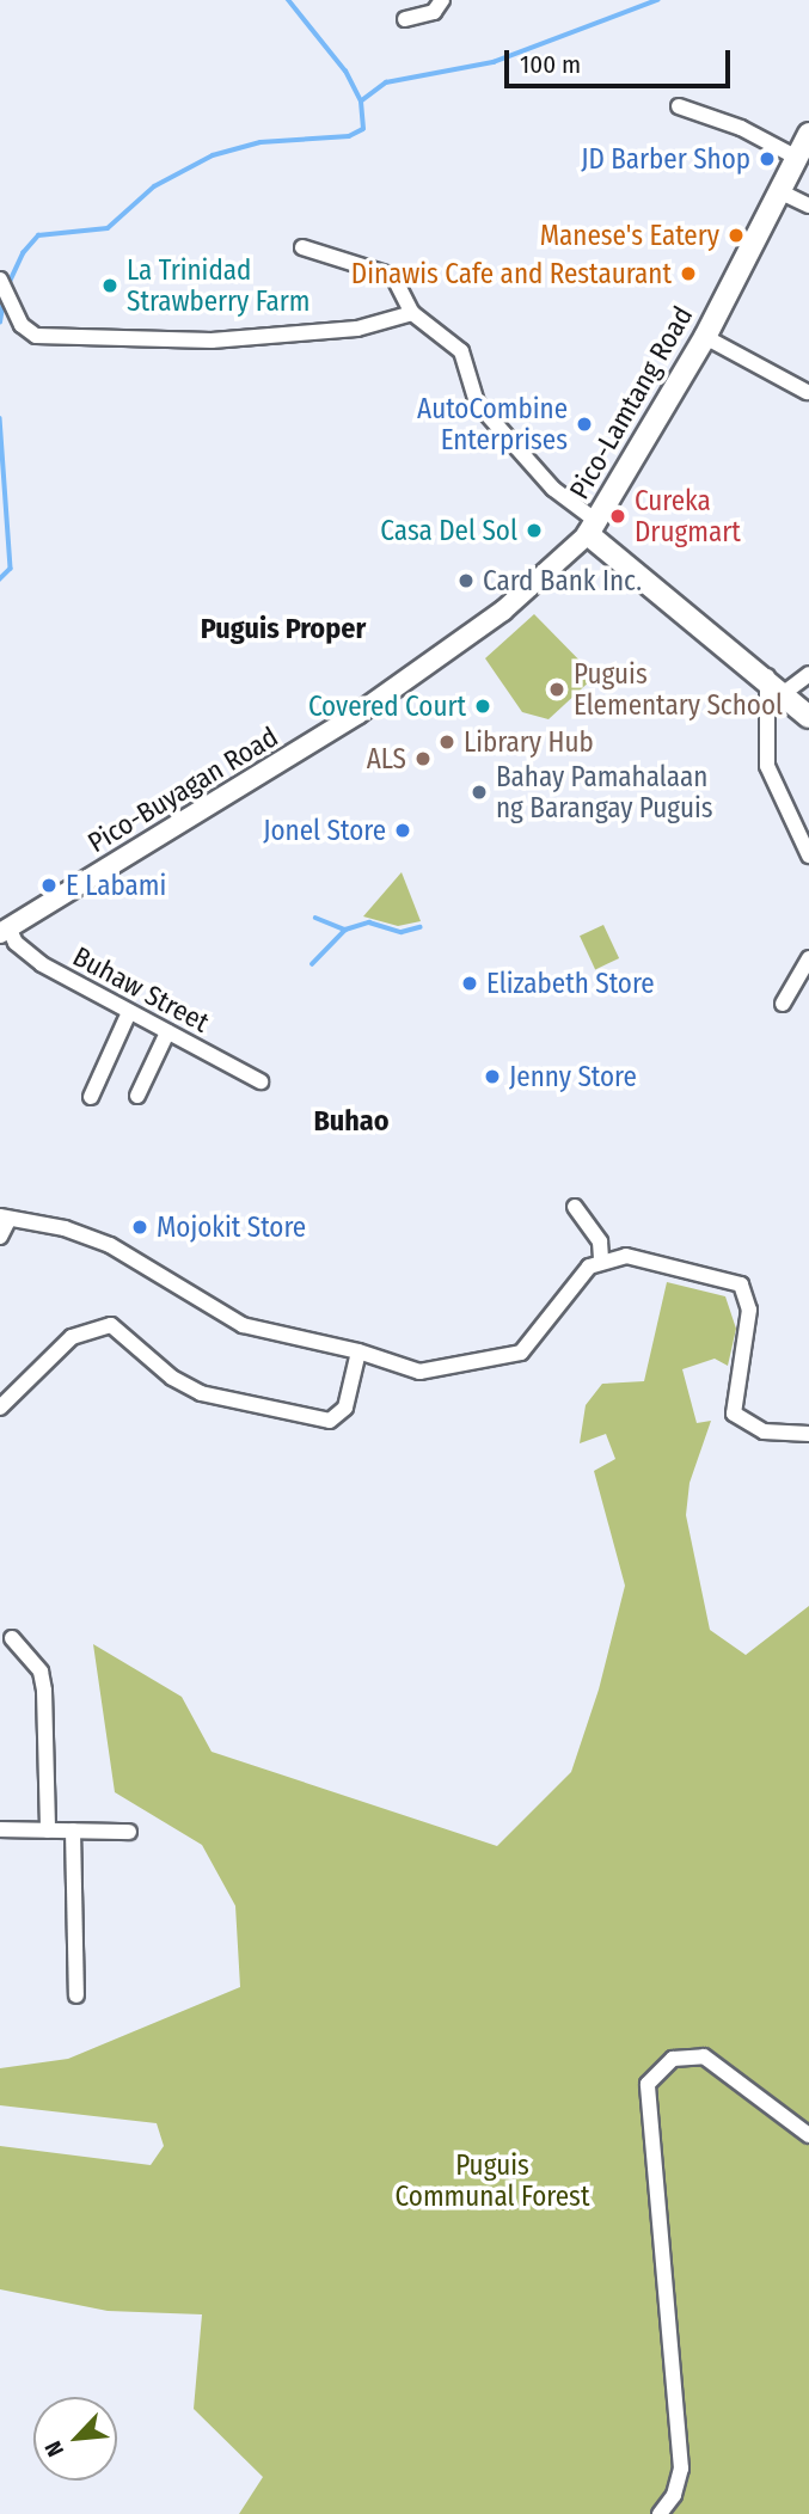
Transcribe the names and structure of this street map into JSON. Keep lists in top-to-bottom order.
{
  "streets": {
    "main road": ["Pico-Lamtang Road", "Pico-Buyagan Road"],
    "street": ["Buhaw Street"]
  },
  "crossings": [
    ["Pico-Lamtang Road", "Pico-Buyagan Road"],
    ["Pico-Buyagan Road", "Buhaw Street"]
  ],
  "districts": ["Puguis Proper", "Buhao"],
  "parks": ["Puguis Communal Forest"],
  "places": [
    "JD Barber Shop",
    "Manese's Eatery",
    "Dinawis Cafe and Restaurant",
    "La Trinidad Strawberry Farm",
    "AutoCombine Enterprises",
    "Cureka Drugmart",
    "Casa Del Sol",
    "Card Bank Inc.",
    "Puguis Elementary School",
    "Covered Court",
    "Library Hub",
    "ALS",
    "Bahay Pamahalaan ng Barangay Puguis",
    "Jonel Store",
    "E Labami",
    "Elizabeth Store",
    "Jenny Store",
    "Mojokit Store"
  ],
  "scale_bar": "100 m",
  "north": "bottom left"
}
